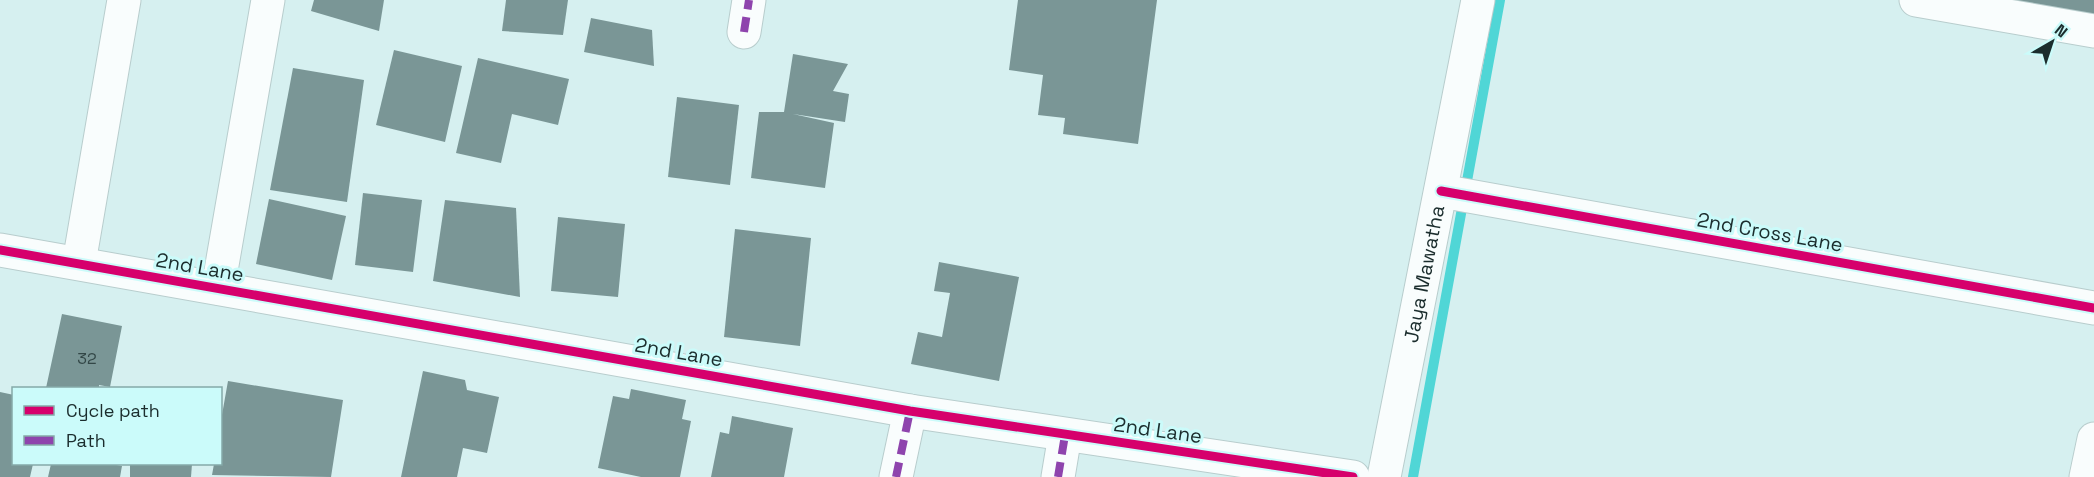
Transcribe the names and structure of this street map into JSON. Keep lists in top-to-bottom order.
{
  "streets": {
    "street": ["2nd Cross Lane", "2nd Lane", "Jaya Mawatha"]
  },
  "crossings": [
    ["2nd Cross Lane", "Jaya Mawatha"]
  ],
  "house_numbers": ["32"],
  "legend": ["Cycle path", "Path"],
  "north": "top right"
}
